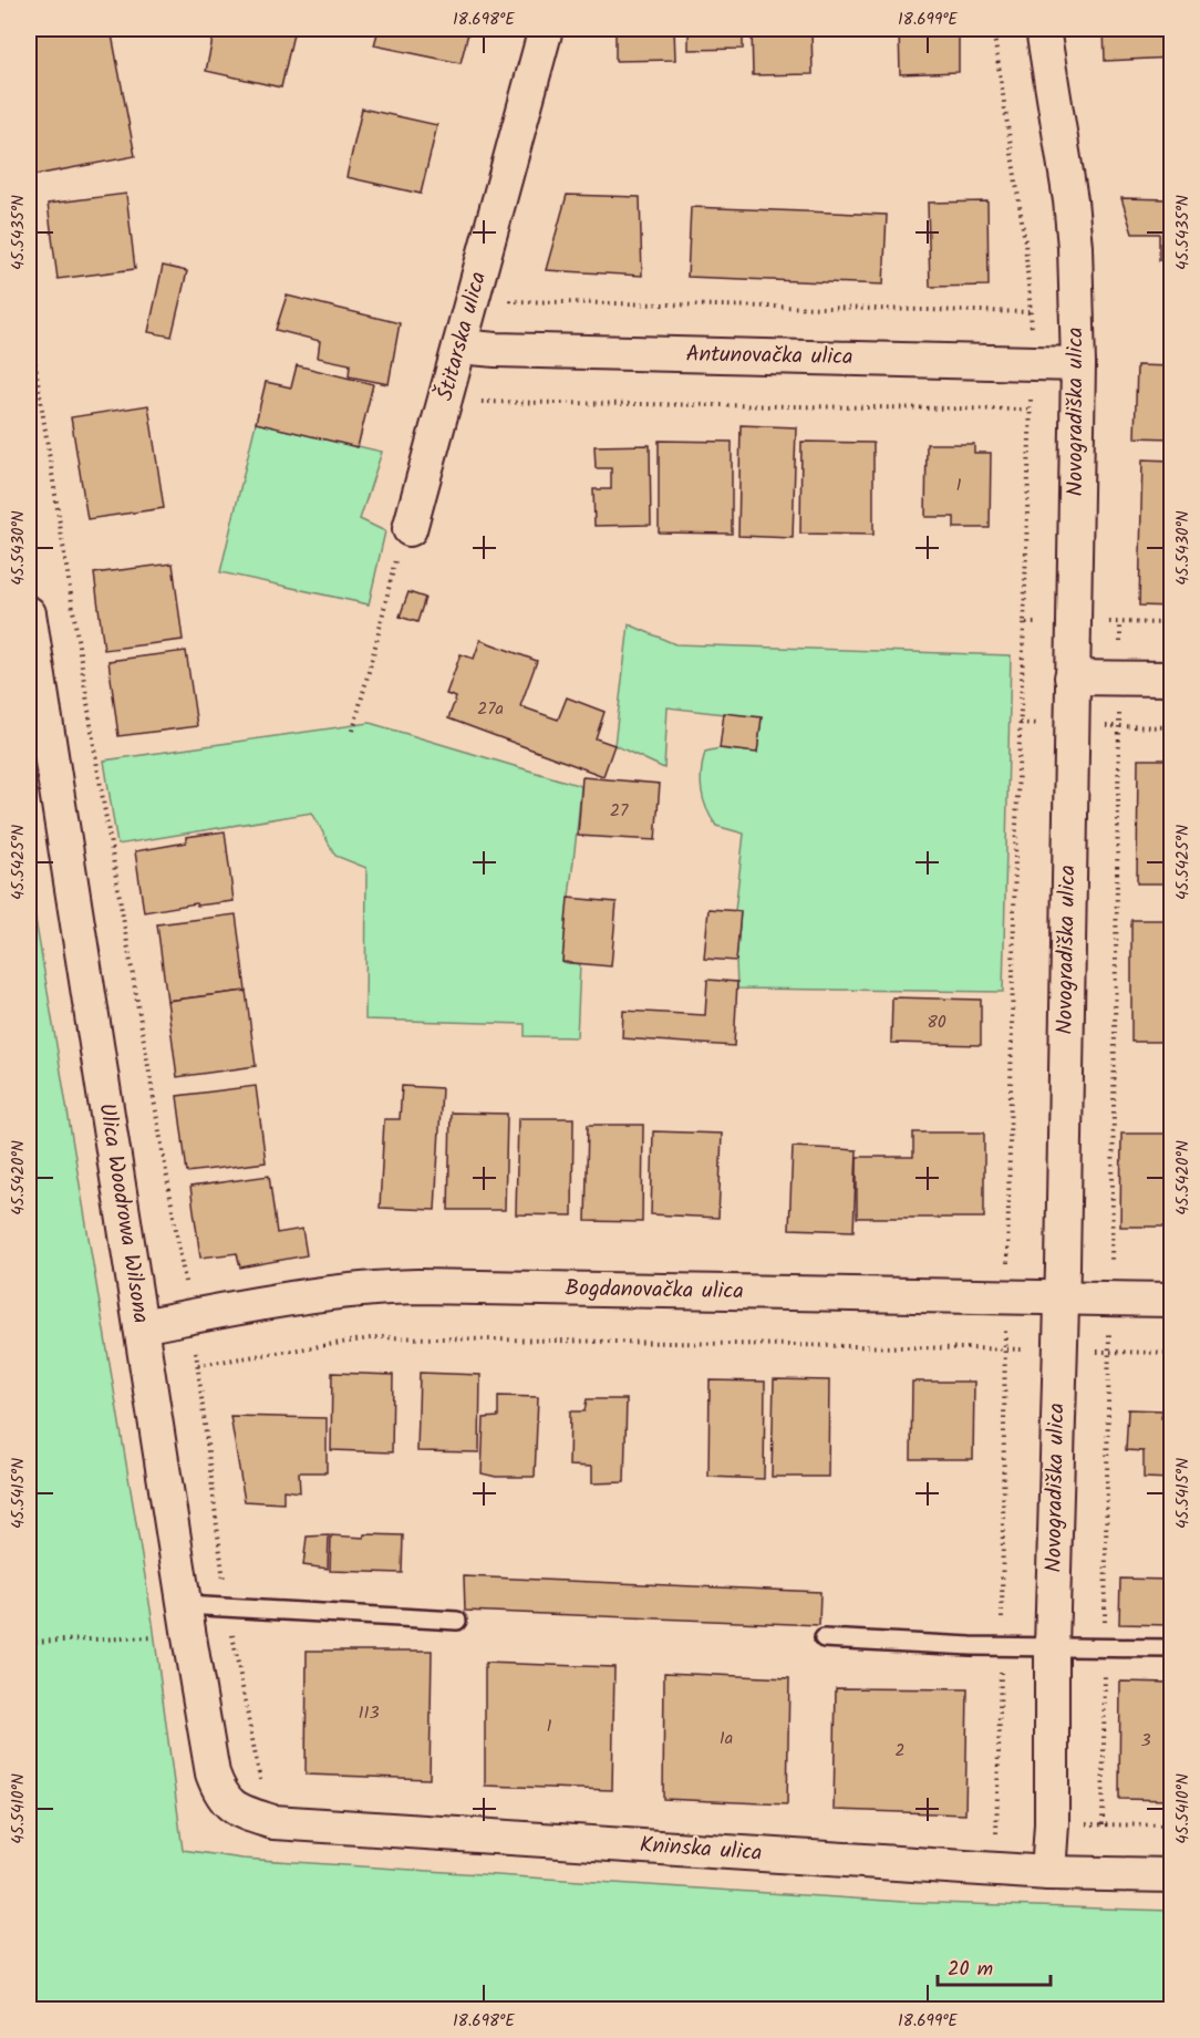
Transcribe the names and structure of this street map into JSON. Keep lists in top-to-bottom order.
{
  "streets": {
    "street": [
      "Štitarska ulica",
      "Antunovačka ulica",
      "Novogradiška ulica",
      "Ulica Woodrowa Wilsona",
      "Bogdanovačka ulica",
      "Kninska ulica"
    ]
  },
  "crossings": [
    ["Štitarska ulica", "Antunovačka ulica"],
    ["Antunovačka ulica", "Novogradiška ulica"],
    ["Novogradiška ulica", "Bogdanovačka ulica"],
    ["Novogradiška ulica", "Kninska ulica"],
    ["Ulica Woodrowa Wilsona", "Bogdanovačka ulica"],
    ["Ulica Woodrowa Wilsona", "Kninska ulica"]
  ],
  "house_numbers": [
    "1",
    "27a",
    "27",
    "80",
    "113",
    "1",
    "1a",
    "3",
    "2"
  ],
  "scale_bar": "20 m",
  "coordinates": [
    "18.698°E",
    "18.699°E",
    "45.5435°N",
    "45.5430°N",
    "45.5425°N",
    "45.5420°N",
    "45.5415°N",
    "45.5410°N"
  ]
}
